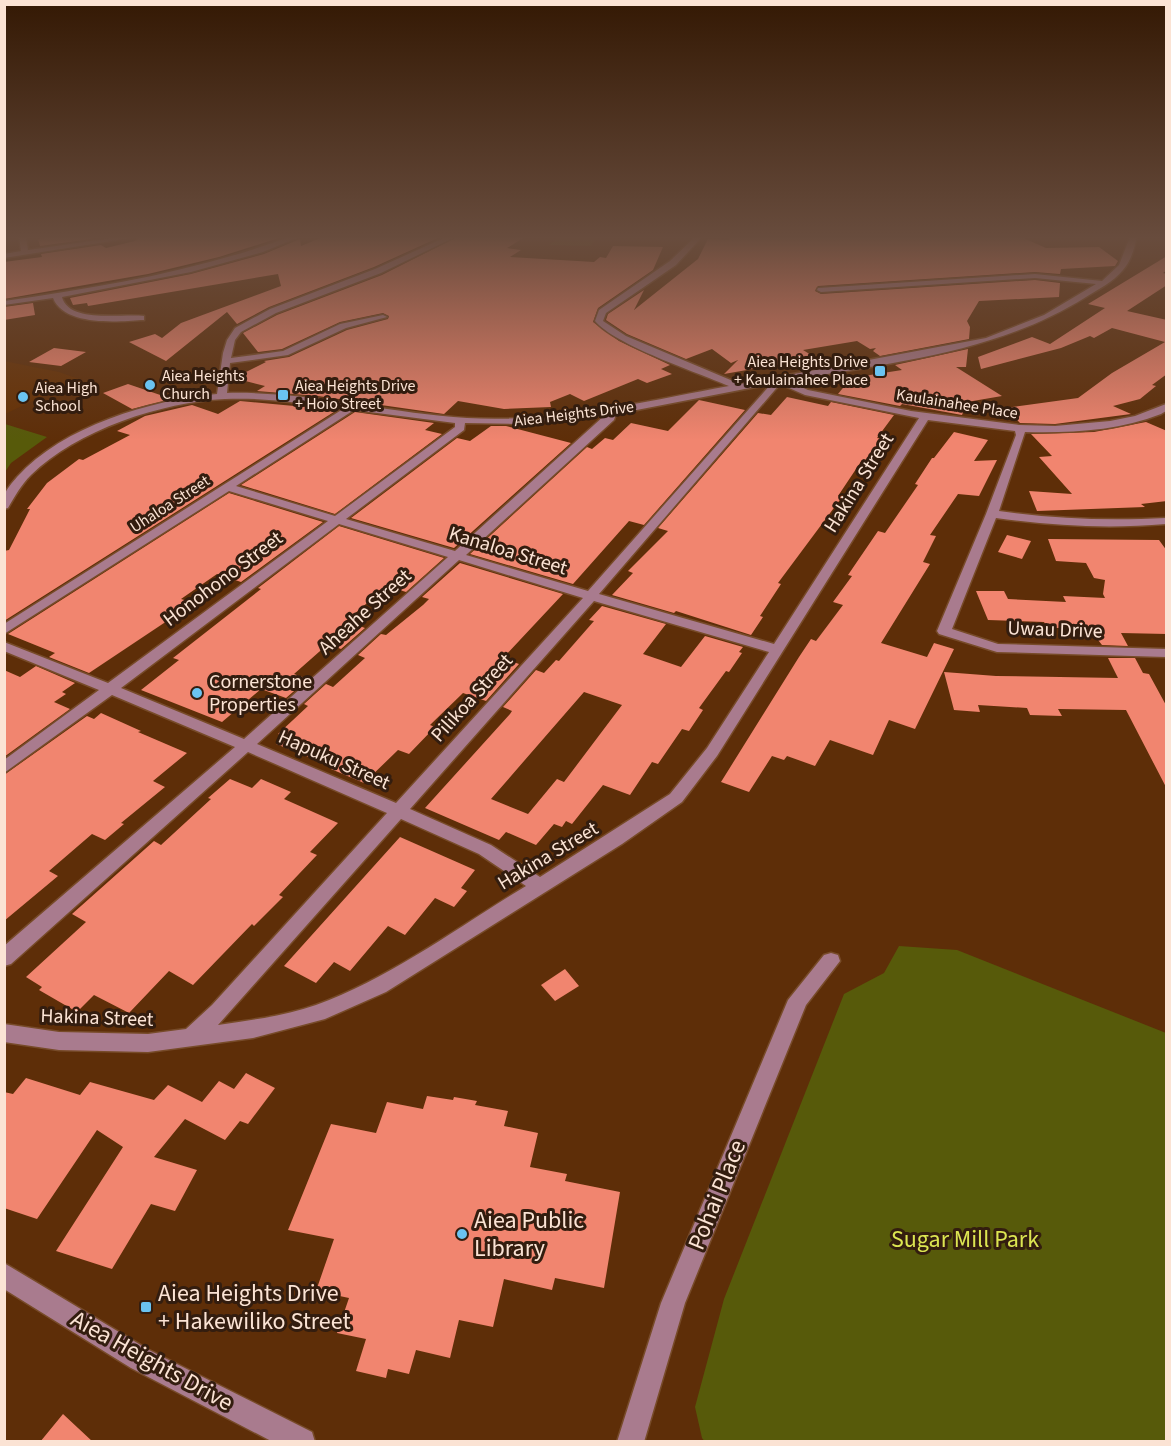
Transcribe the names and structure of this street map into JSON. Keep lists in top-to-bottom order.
{
  "streets": {
    "street": [
      "Kaulainahee Place",
      "Aiea Heights Drive",
      "Hakina Street",
      "Uhaloa Street",
      "Kanaloa Street",
      "Honohono Street",
      "Aheahe Street",
      "Uwau Drive",
      "Pilikoa Street",
      "Hapuku Street",
      "Pohai Place"
    ]
  },
  "crossings": [
    ["Kaulainahee Place", "Aiea Heights Drive"],
    ["Kaulainahee Place", "Hakina Street"],
    ["Kaulainahee Place", "Pilikoa Street"],
    ["Aiea Heights Drive", "Uhaloa Street"],
    ["Aiea Heights Drive", "Honohono Street"],
    ["Aiea Heights Drive", "Aheahe Street"],
    ["Aiea Heights Drive", "Pilikoa Street"],
    ["Hakina Street", "Kanaloa Street"],
    ["Hakina Street", "Pilikoa Street"],
    ["Hakina Street", "Hapuku Street"],
    ["Uhaloa Street", "Kanaloa Street"],
    ["Kanaloa Street", "Honohono Street"],
    ["Kanaloa Street", "Aheahe Street"],
    ["Kanaloa Street", "Pilikoa Street"],
    ["Honohono Street", "Hapuku Street"],
    ["Aheahe Street", "Hapuku Street"],
    ["Pilikoa Street", "Hapuku Street"]
  ],
  "parks": ["Sugar Mill Park"],
  "places": {
    "transit": ["Aiea Heights Drive + Kaulainahee Place", "Aiea Heights Drive + Hoio Street", "Aiea Heights Drive + Hakewiliko Street"],
    "other": [
      "Aiea Heights Church",
      "Aiea High School",
      "Cornerstone Properties",
      "Aiea Public Library"
    ]
  }
}
